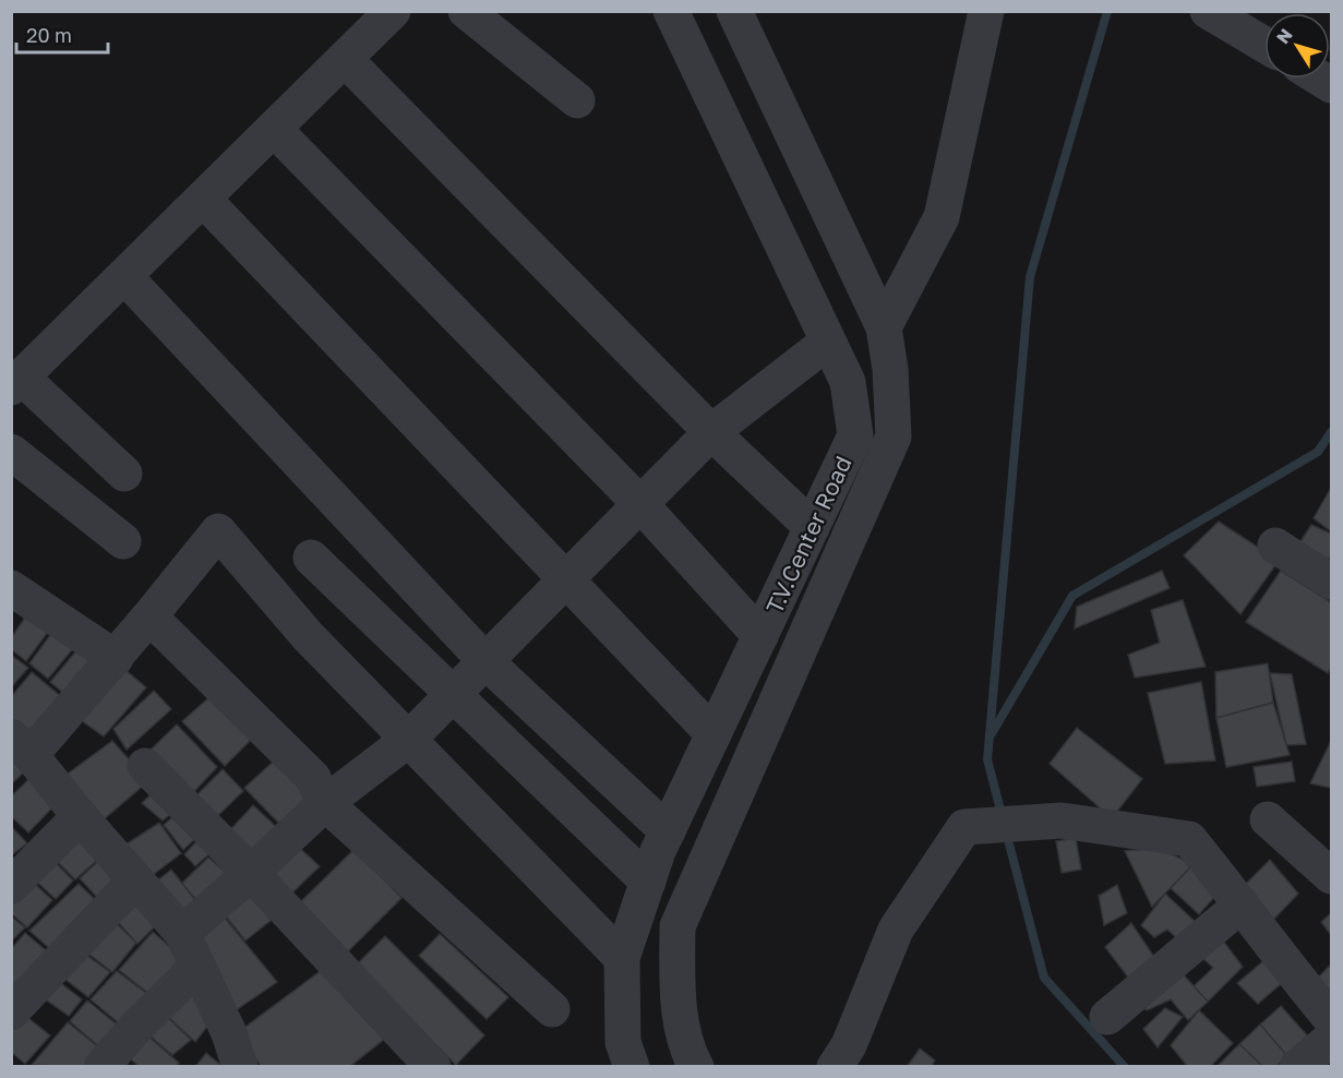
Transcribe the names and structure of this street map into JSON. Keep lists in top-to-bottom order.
{
  "streets": {
    "street": ["T.V.Center Road"]
  },
  "scale_bar": "20 m",
  "north": "top left"
}
